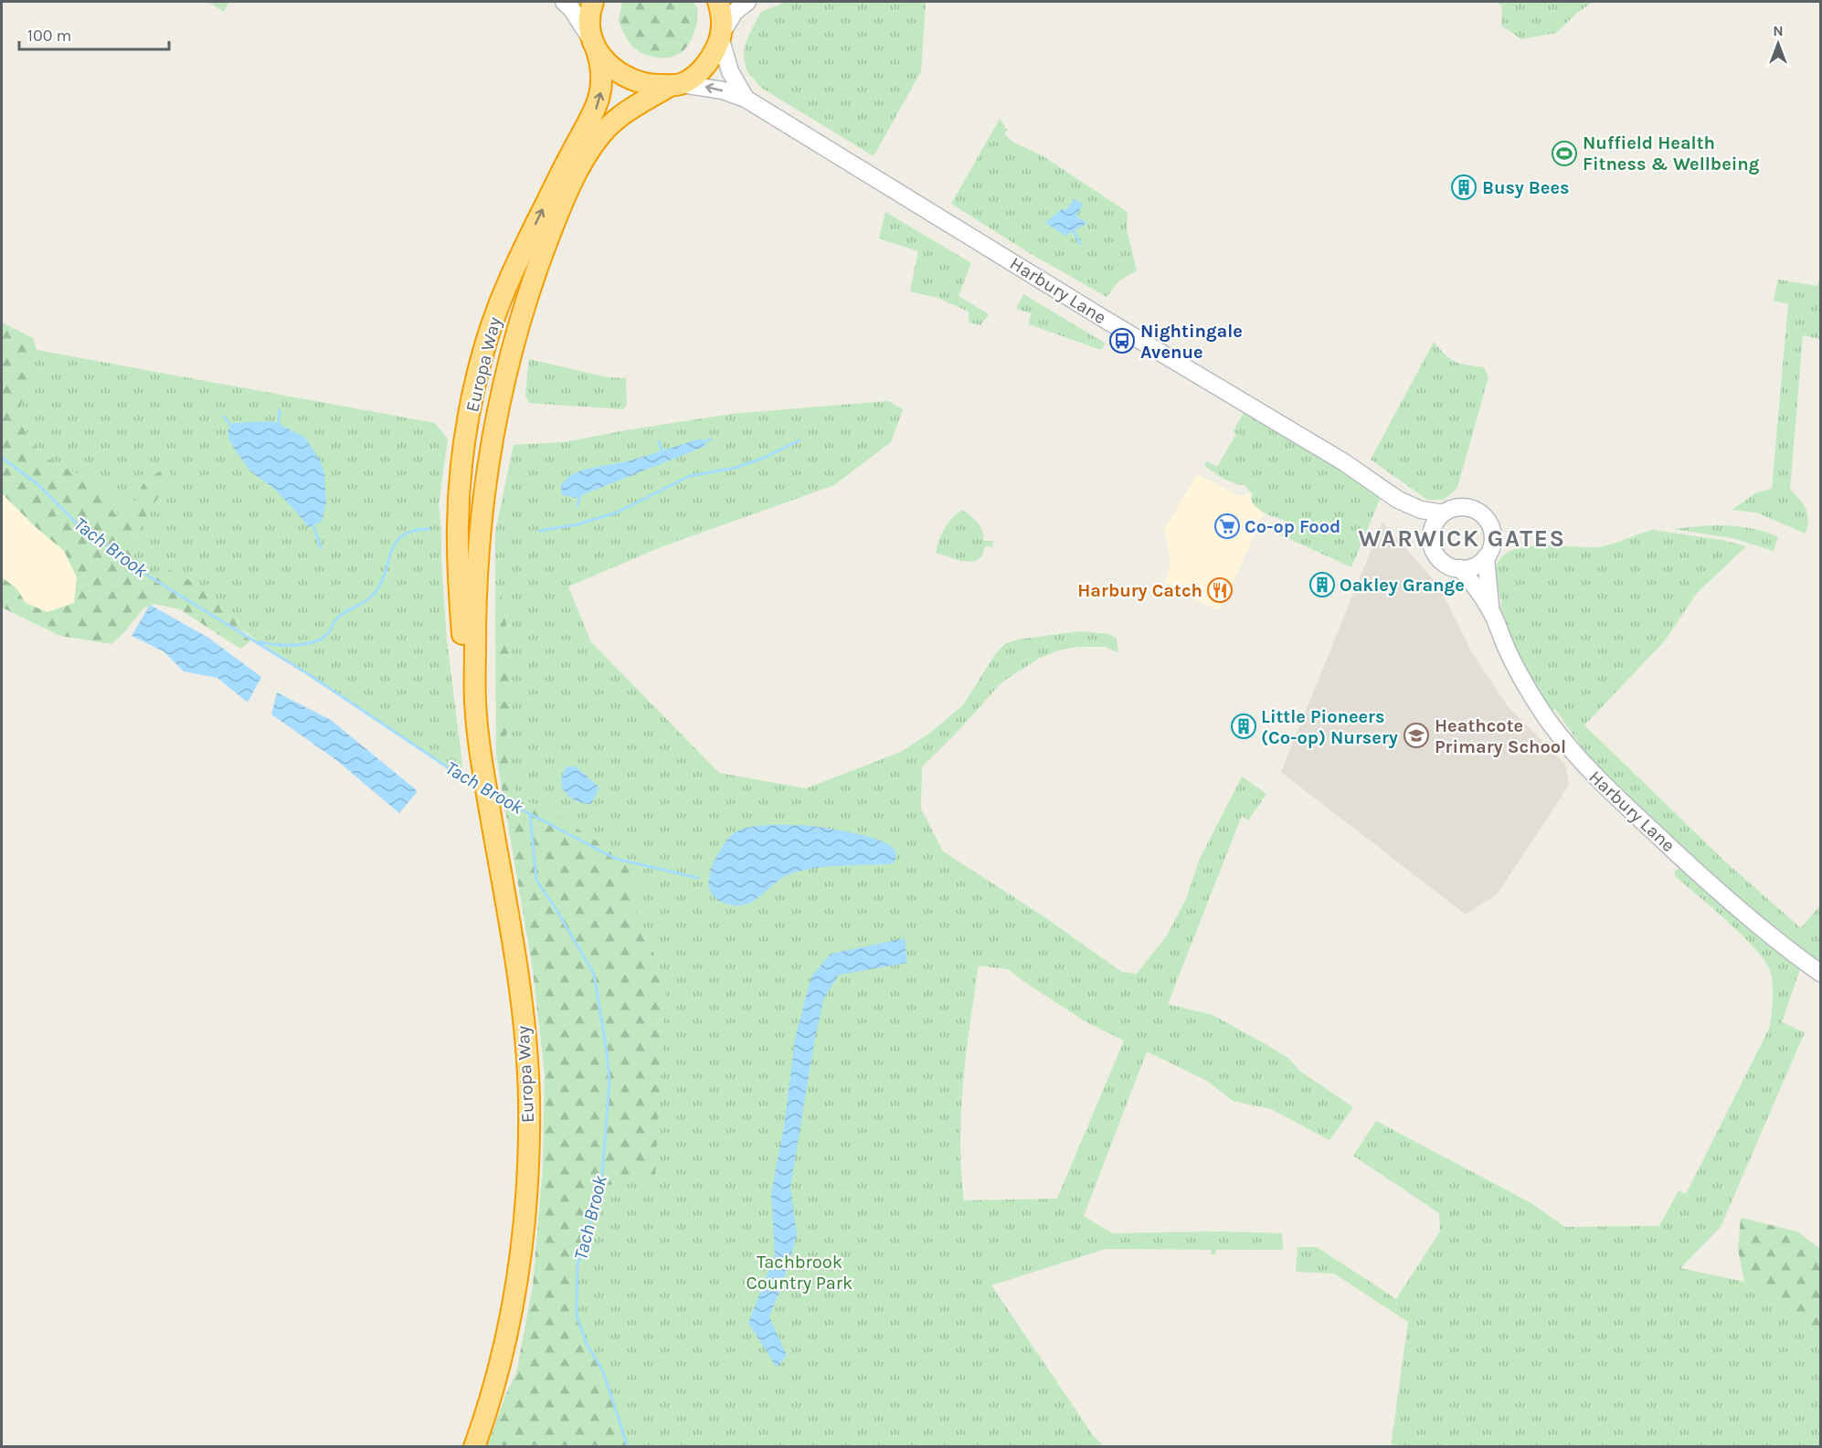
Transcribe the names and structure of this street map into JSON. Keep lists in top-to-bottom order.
{
  "streets": {
    "highway": ["Europa Way"],
    "street": ["Harbury Lane"]
  },
  "crossings": [
    ["Harbury Lane", "Europa Way"]
  ],
  "districts": ["WARWICK GATES"],
  "water": ["Tach Brook"],
  "parks": ["Tachbrook Country Park"],
  "places": {
    "sports": ["Nuffield Health Fitness & Wellbeing"],
    "building": ["Busy Bees", "Oakley Grange", "Little Pioneers (Co-op) Nursery"],
    "bus stop": ["Nightingale Avenue"],
    "supermarket": ["Co-op Food"],
    "restaurant": ["Harbury Catch"],
    "school or university": ["Heathcote Primary School"]
  },
  "scale_bar": "100 m",
  "north": "top"
}
